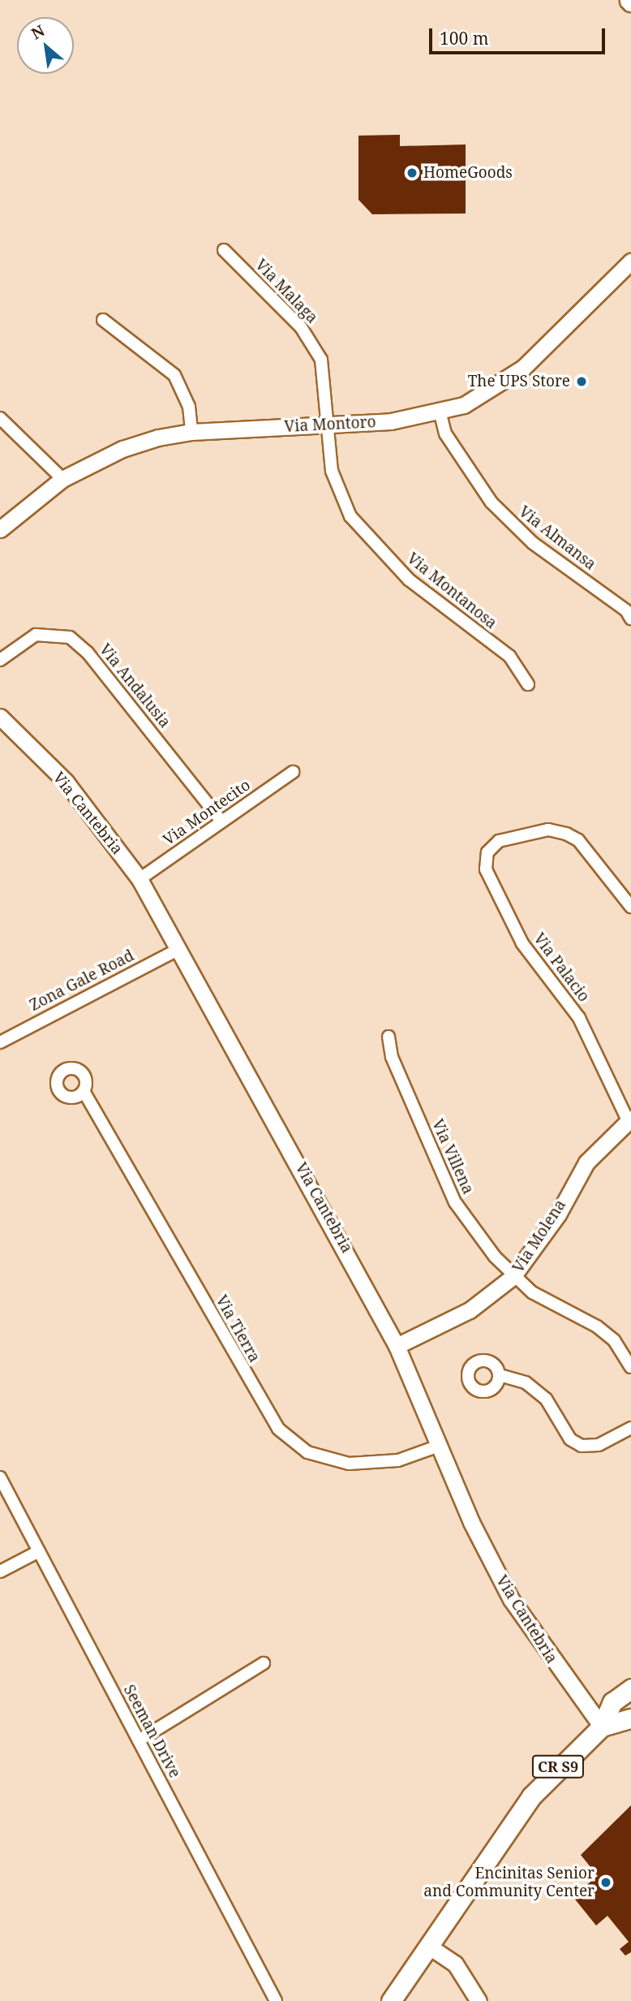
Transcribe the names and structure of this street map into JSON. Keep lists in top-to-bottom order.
{
  "streets": {
    "main road": [
      "Via Montoro",
      "Via Cantebria",
      "Via Molena",
      "CR S9"
    ],
    "street": [
      "Via Malaga",
      "Via Almansa",
      "Via Montanosa",
      "Via Andalusia",
      "Via Montecito",
      "Via Palacio",
      "Zona Gale Road",
      "Via Villena",
      "Via Tierra",
      "Seeman Drive"
    ]
  },
  "crossings": [
    ["Via Malaga", "Via Montoro"],
    ["Via Malaga", "Via Montanosa"],
    ["Via Montoro", "Via Almansa"],
    ["Via Montoro", "Via Montanosa"],
    ["Via Andalusia", "Via Montecito"],
    ["Via Montecito", "Via Cantebria"],
    ["Via Cantebria", "Zona Gale Road"],
    ["Via Cantebria", "Via Molena"],
    ["Via Cantebria", "Via Tierra"],
    ["Via Cantebria", "CR S9"],
    ["Via Palacio", "Via Molena"],
    ["Via Villena", "Via Molena"]
  ],
  "places": ["HomeGoods", "The UPS Store", "Encinitas Senior and Community Center"],
  "scale_bar": "100 m",
  "north": "top left"
}
